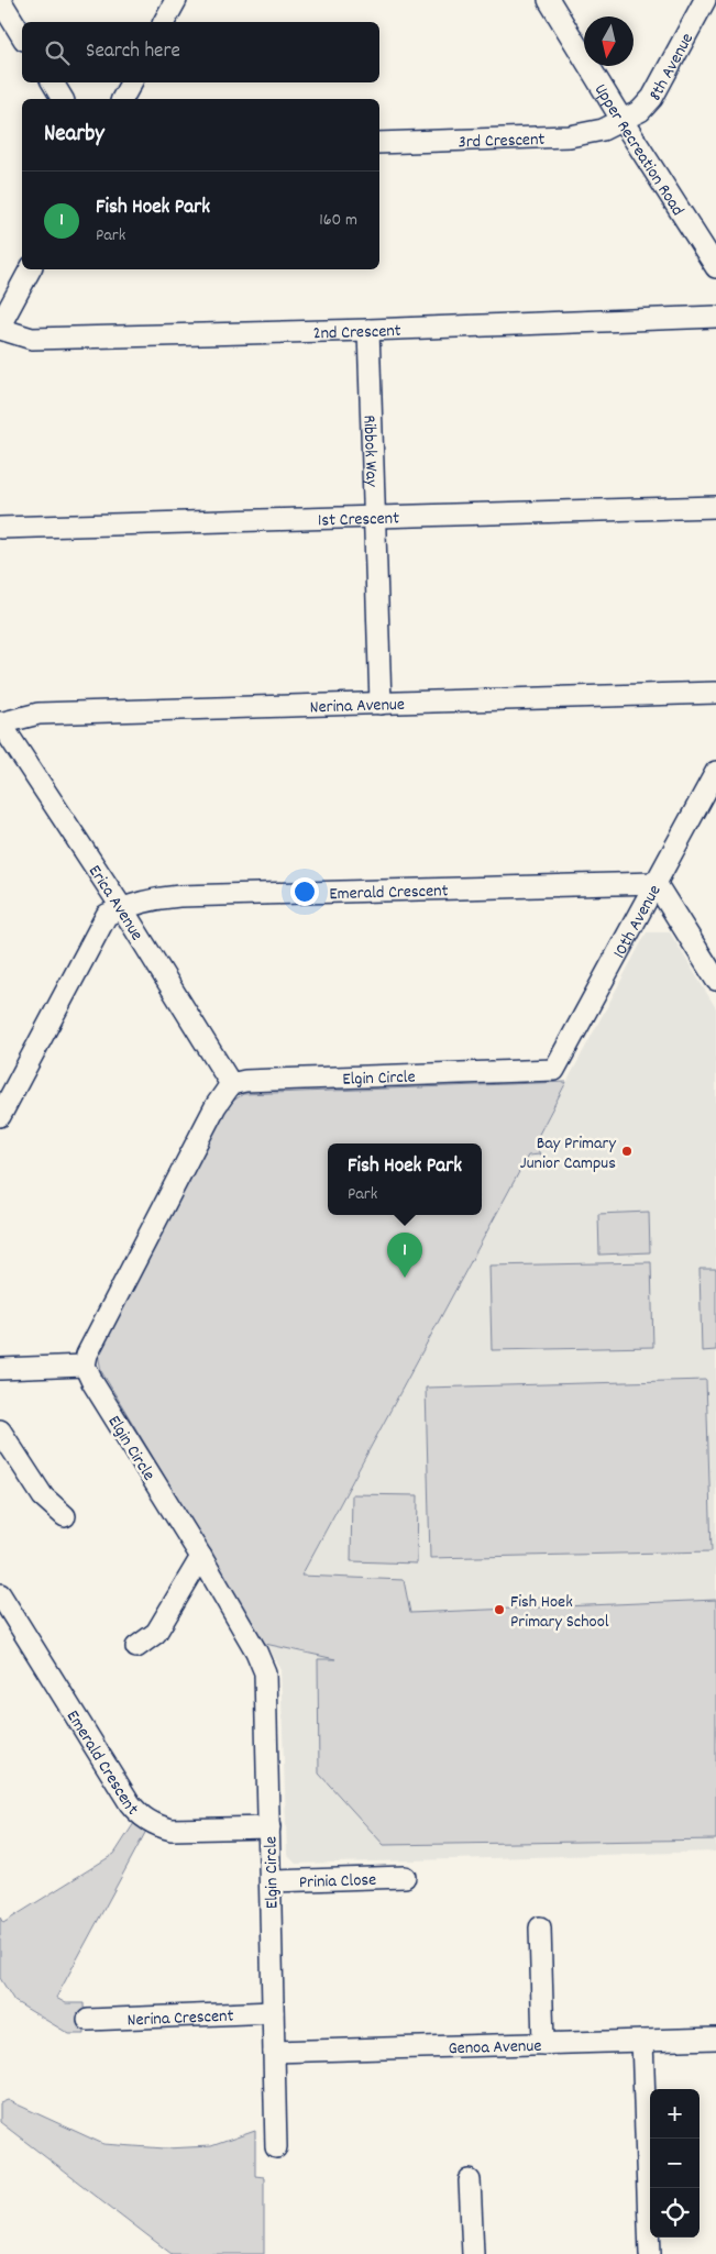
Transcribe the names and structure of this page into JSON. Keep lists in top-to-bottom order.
{
  "streets": {
    "street": [
      "8th Avenue",
      "3rd Crescent",
      "Upper Recreation Road",
      "2nd Crescent",
      "Ribbok Way",
      "1st Crescent",
      "Nerina Avenue",
      "Emerald Crescent",
      "Erica Avenue",
      "10th Avenue",
      "Elgin Circle",
      "Prinia Close",
      "Nerina Crescent",
      "Genoa Avenue"
    ]
  },
  "crossings": [
    ["8th Avenue", "3rd Crescent"],
    ["8th Avenue", "Upper Recreation Road"],
    ["3rd Crescent", "Upper Recreation Road"],
    ["2nd Crescent", "Ribbok Way"],
    ["Ribbok Way", "1st Crescent"],
    ["Ribbok Way", "Nerina Avenue"],
    ["Nerina Avenue", "Erica Avenue"],
    ["Emerald Crescent", "Erica Avenue"],
    ["Emerald Crescent", "10th Avenue"],
    ["Emerald Crescent", "Elgin Circle"],
    ["Erica Avenue", "Elgin Circle"],
    ["10th Avenue", "Elgin Circle"],
    ["Elgin Circle", "Prinia Close"],
    ["Elgin Circle", "Nerina Crescent"],
    ["Elgin Circle", "Genoa Avenue"]
  ],
  "places": ["Bay Primary Junior Campus", "Fish Hoek Primary School"],
  "north": "bottom",
  "page": {
    "search": "Search here",
    "heading": "Nearby",
    "list": [
      {
        "mark": "1",
        "name": "Fish Hoek Park",
        "note": "Park",
        "value": "160 m"
      }
    ],
    "popup": ["Fish Hoek Park", "Park"],
    "pins": "1",
    "map_buttons": ["+", "−"]
  }
}
